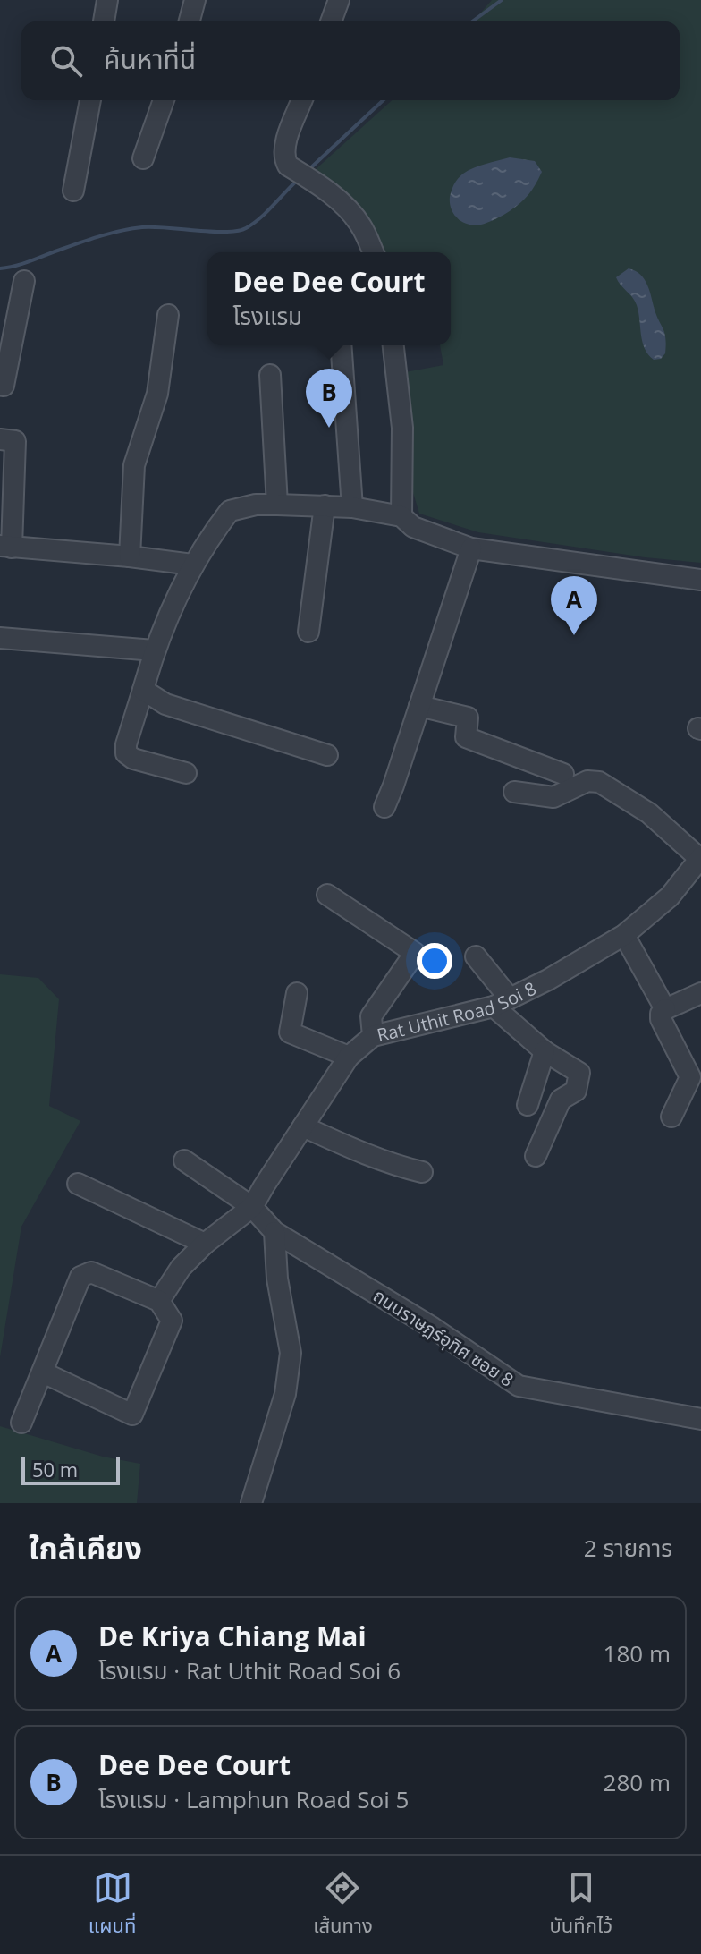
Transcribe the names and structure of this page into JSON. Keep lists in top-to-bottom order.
{
  "streets": {
    "street": ["Rat Uthit Road Soi 8", "ถนนราษฎร์อุทิศ ซอย 8"]
  },
  "crossings": [
    ["Rat Uthit Road Soi 8", "ถนนราษฎร์อุทิศ ซอย 8"]
  ],
  "scale_bar": "50 m",
  "page": {
    "search": "ค้นหาที่นี่",
    "popup": ["Dee Dee Court", "โรงแรม"],
    "pins": ["B", "A"],
    "scale": "50 m",
    "heading": ["ใกล้เคียง", "2 รายการ"],
    "list": [
      {
        "mark": "A",
        "name": "De Kriya Chiang Mai",
        "note": "โรงแรม · Rat Uthit Road Soi 6",
        "value": "180 m"
      },
      {
        "mark": "B",
        "name": "Dee Dee Court",
        "note": "โรงแรม · Lamphun Road Soi 5",
        "value": "280 m"
      }
    ],
    "nav": ["แผนที่", "เส้นทาง", "บันทึกไว้"]
  }
}
